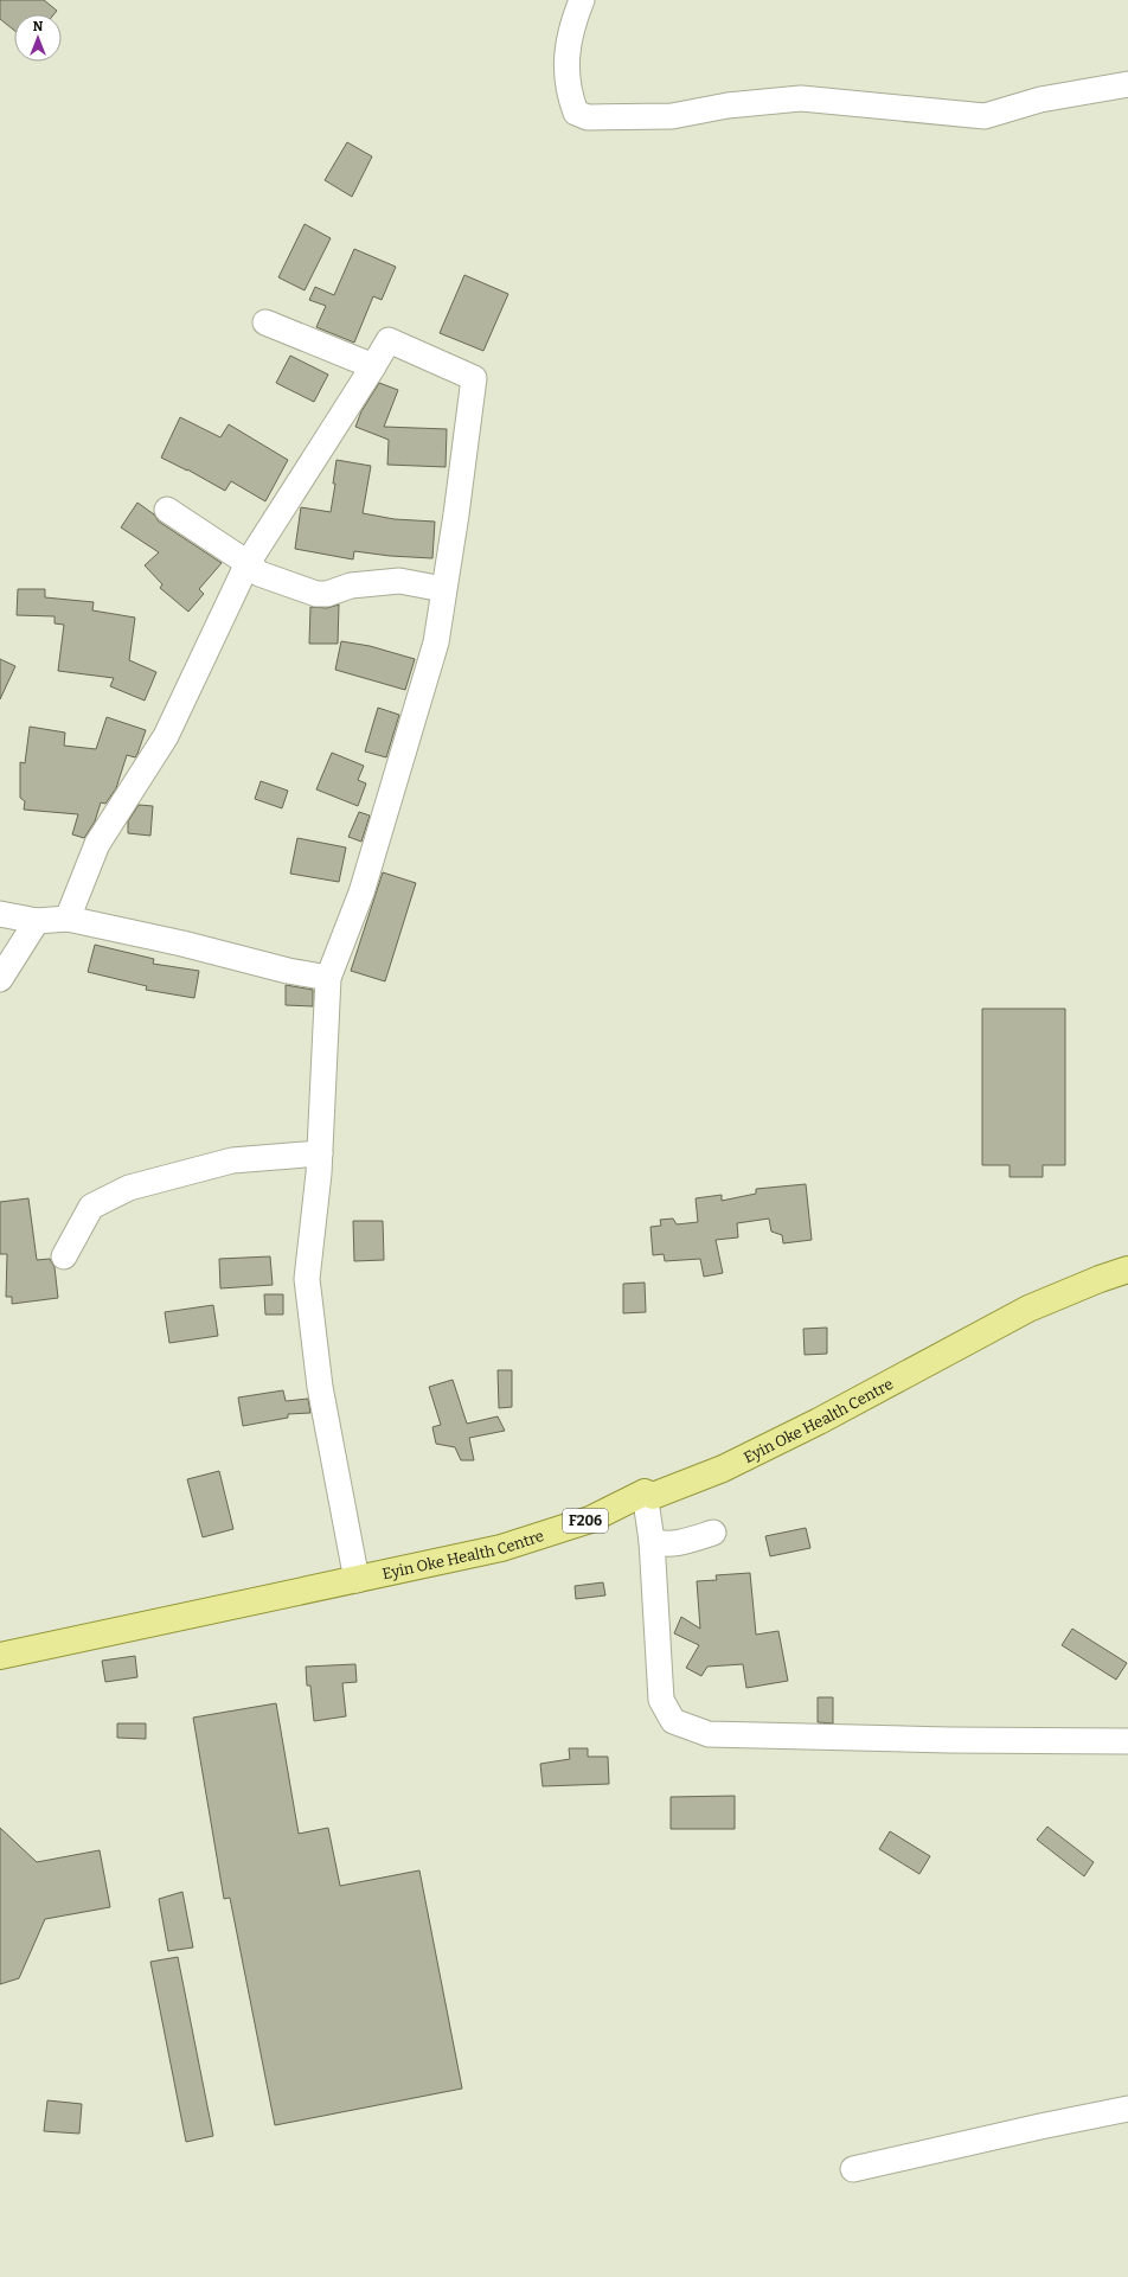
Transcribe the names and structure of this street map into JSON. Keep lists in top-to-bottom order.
{
  "streets": {
    "main road": ["Eyin Oke Health Centre", "F206"]
  },
  "north": "top"
}
